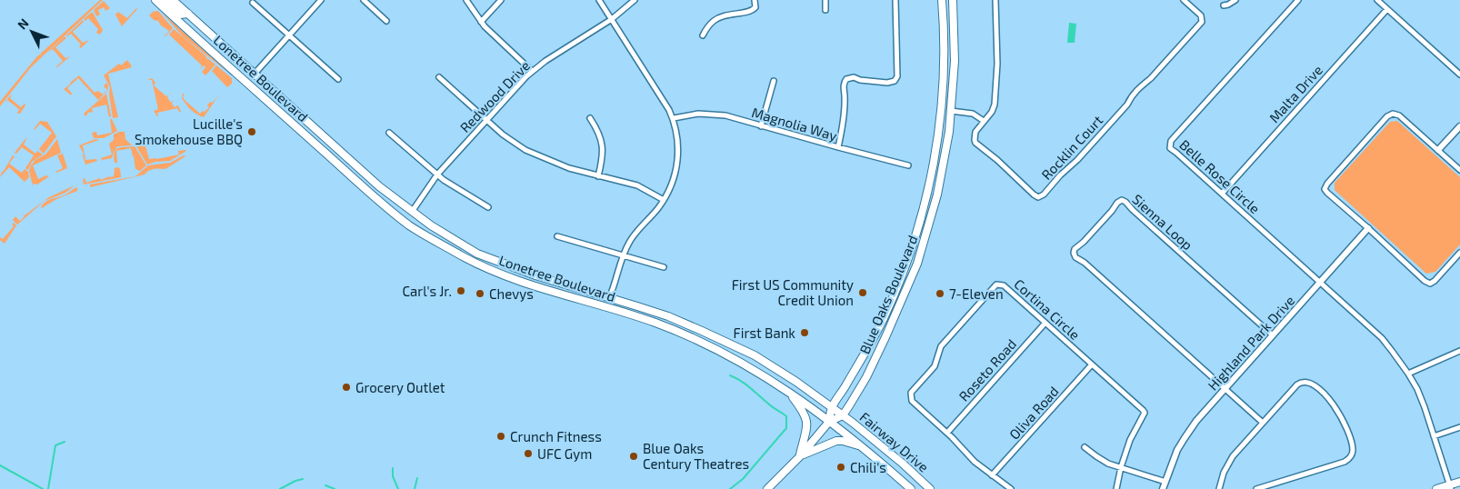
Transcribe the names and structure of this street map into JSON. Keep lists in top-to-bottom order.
{
  "streets": {
    "main road": ["Lonetree Boulevard", "Blue Oaks Boulevard", "Fairway Drive"],
    "street": [
      "Malta Drive",
      "Redwood Drive",
      "Magnolia Way",
      "Rocklin Court",
      "Belle Rose Circle",
      "Sienna Loop",
      "Cortina Circle",
      "Highland Park Drive",
      "Roseto Road",
      "Oliva Road"
    ]
  },
  "crossings": [
    ["Lonetree Boulevard", "Redwood Drive"],
    ["Lonetree Boulevard", "Blue Oaks Boulevard"],
    ["Lonetree Boulevard", "Fairway Drive"],
    ["Malta Drive", "Belle Rose Circle"],
    ["Belle Rose Circle", "Highland Park Drive"],
    ["Sienna Loop", "Highland Park Drive"],
    ["Blue Oaks Boulevard", "Fairway Drive"],
    ["Cortina Circle", "Roseto Road"],
    ["Cortina Circle", "Oliva Road"]
  ],
  "places": [
    "Lucille's Smokehouse BBQ",
    "Carl's Jr.",
    "First US Community Credit Union",
    "Chevys",
    "7-Eleven",
    "First Bank",
    "Grocery Outlet",
    "Crunch Fitness",
    "UFC Gym",
    "Blue Oaks Century Theatres",
    "Chili's"
  ],
  "north": "top left"
}
